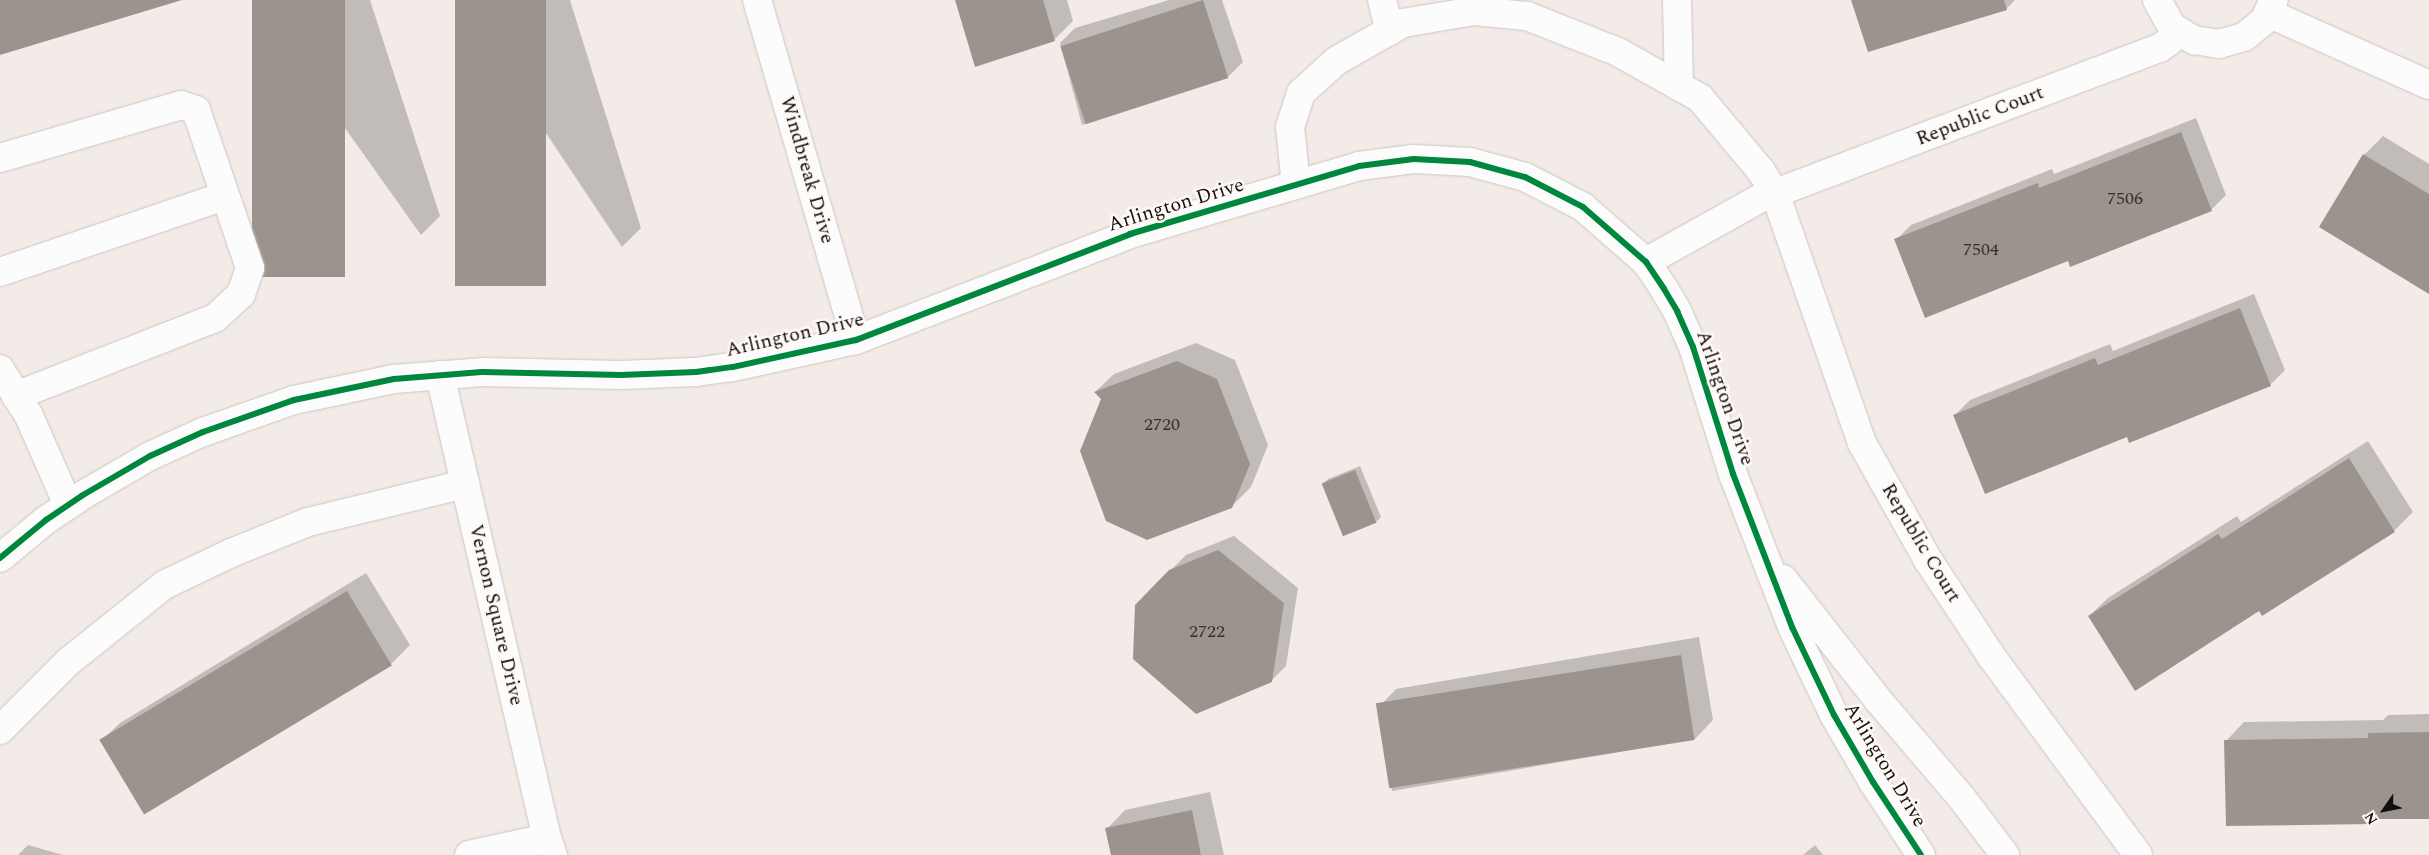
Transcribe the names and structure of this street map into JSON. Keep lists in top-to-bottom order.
{
  "streets": {
    "street": [
      "Republic Court",
      "Windbreak Drive",
      "Arlington Drive",
      "Vernon Square Drive"
    ]
  },
  "crossings": [
    ["Republic Court", "Arlington Drive"],
    ["Windbreak Drive", "Arlington Drive"],
    ["Arlington Drive", "Vernon Square Drive"]
  ],
  "house_numbers": [
    "7506",
    "7504",
    "2720",
    "2722"
  ],
  "north": "bottom left"
}
